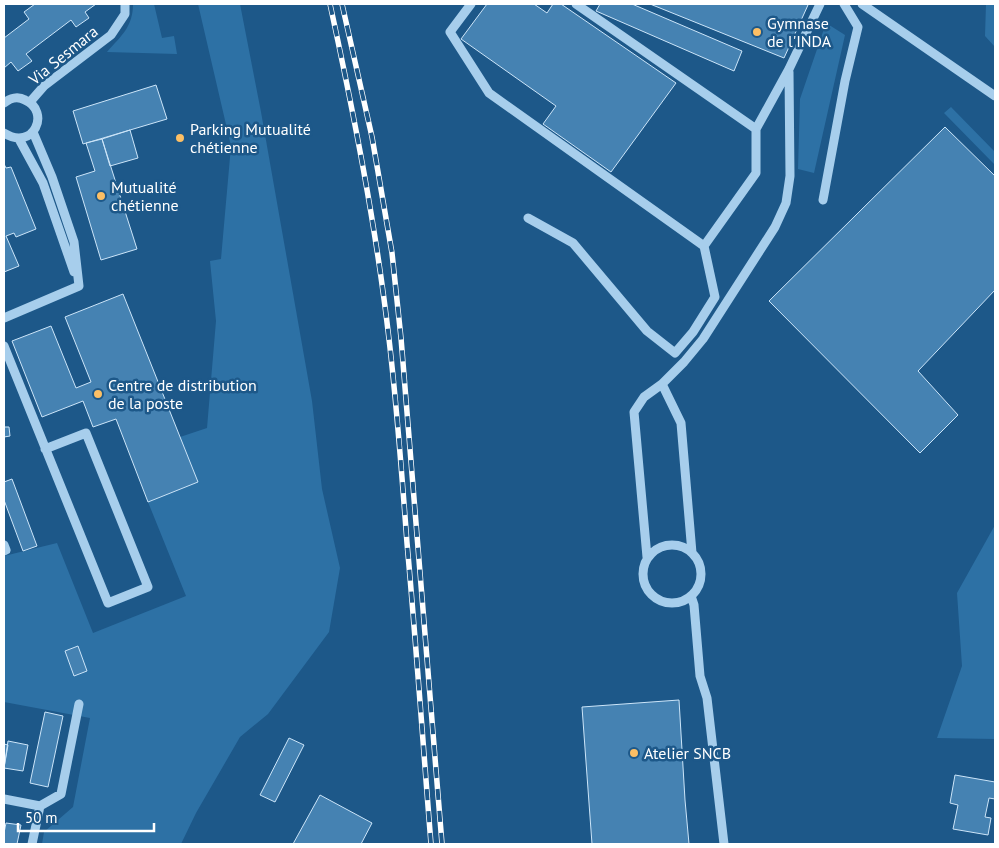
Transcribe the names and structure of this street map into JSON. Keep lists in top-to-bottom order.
{
  "streets": {
    "street": ["Via Sesmara"]
  },
  "places": [
    "Gymnase de l'INDA",
    "Parking Mutualité chétienne",
    "Mutualité chétienne",
    "Centre de distribution de la poste",
    "Atelier SNCB"
  ],
  "scale_bar": "50 m"
}
